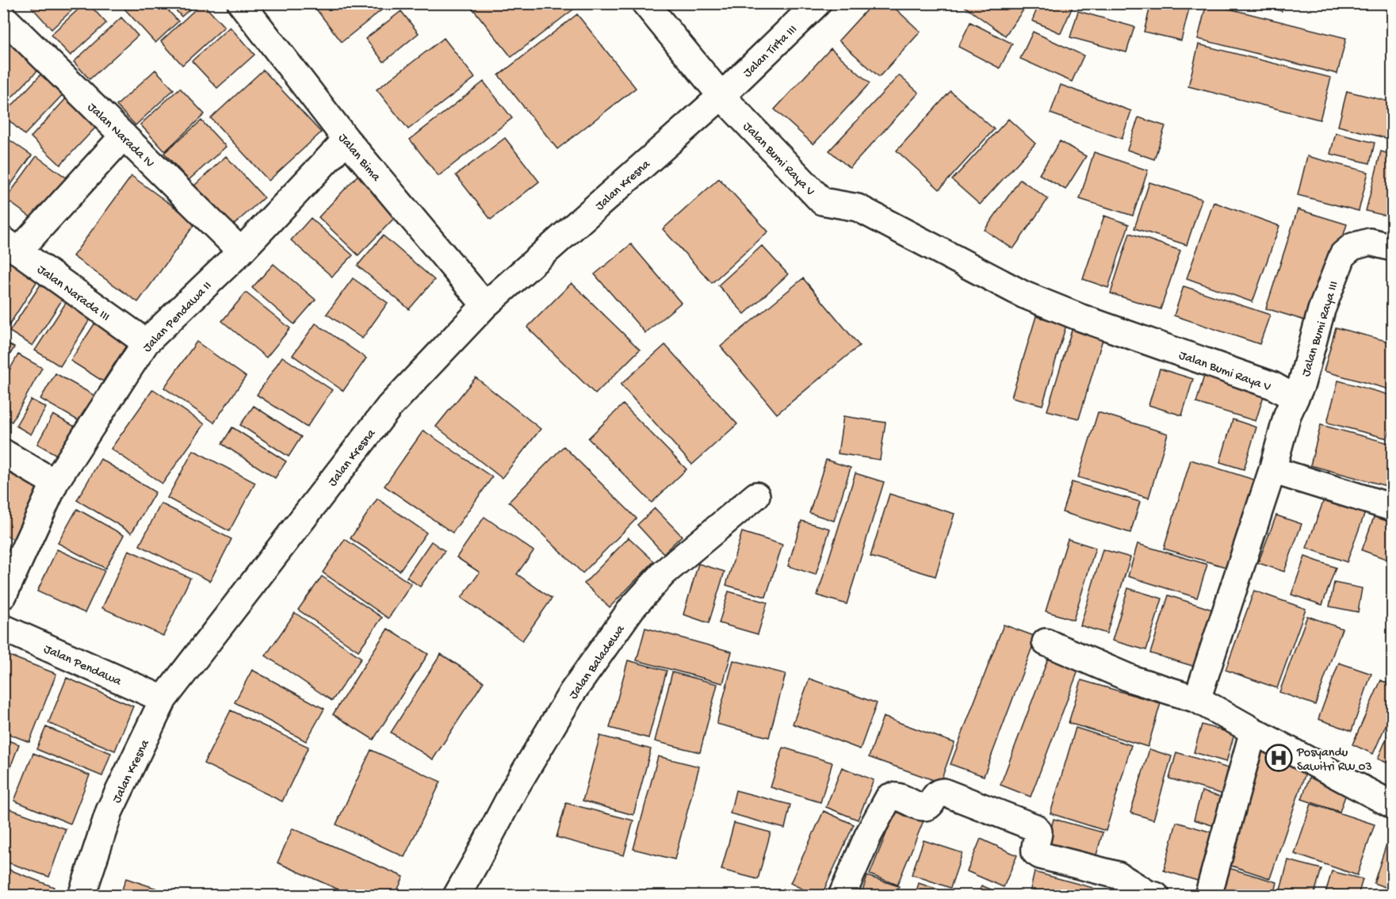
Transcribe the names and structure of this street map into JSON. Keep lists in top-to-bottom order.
{
  "streets": {
    "street": [
      "Jalan Tirta III",
      "Jalan Narada IV",
      "Jalan Bima",
      "Jalan Bumi Raya V",
      "Jalan Kresna",
      "Jalan Narada III",
      "Jalan Pendawa II",
      "Jalan Bumi Raya III",
      "Jalan Baladewa",
      "Jalan Pendawa"
    ]
  },
  "crossings": [
    ["Jalan Tirta III", "Jalan Bumi Raya V"],
    ["Jalan Tirta III", "Jalan Kresna"],
    ["Jalan Narada IV", "Jalan Pendawa II"],
    ["Jalan Bima", "Jalan Kresna"],
    ["Jalan Bima", "Jalan Pendawa II"],
    ["Jalan Bumi Raya V", "Jalan Kresna"],
    ["Jalan Bumi Raya V", "Jalan Bumi Raya III"],
    ["Jalan Kresna", "Jalan Pendawa"],
    ["Jalan Narada III", "Jalan Pendawa II"]
  ],
  "places": {
    "hospital": ["Posyandu Sawitri RW 03"]
  }
}
